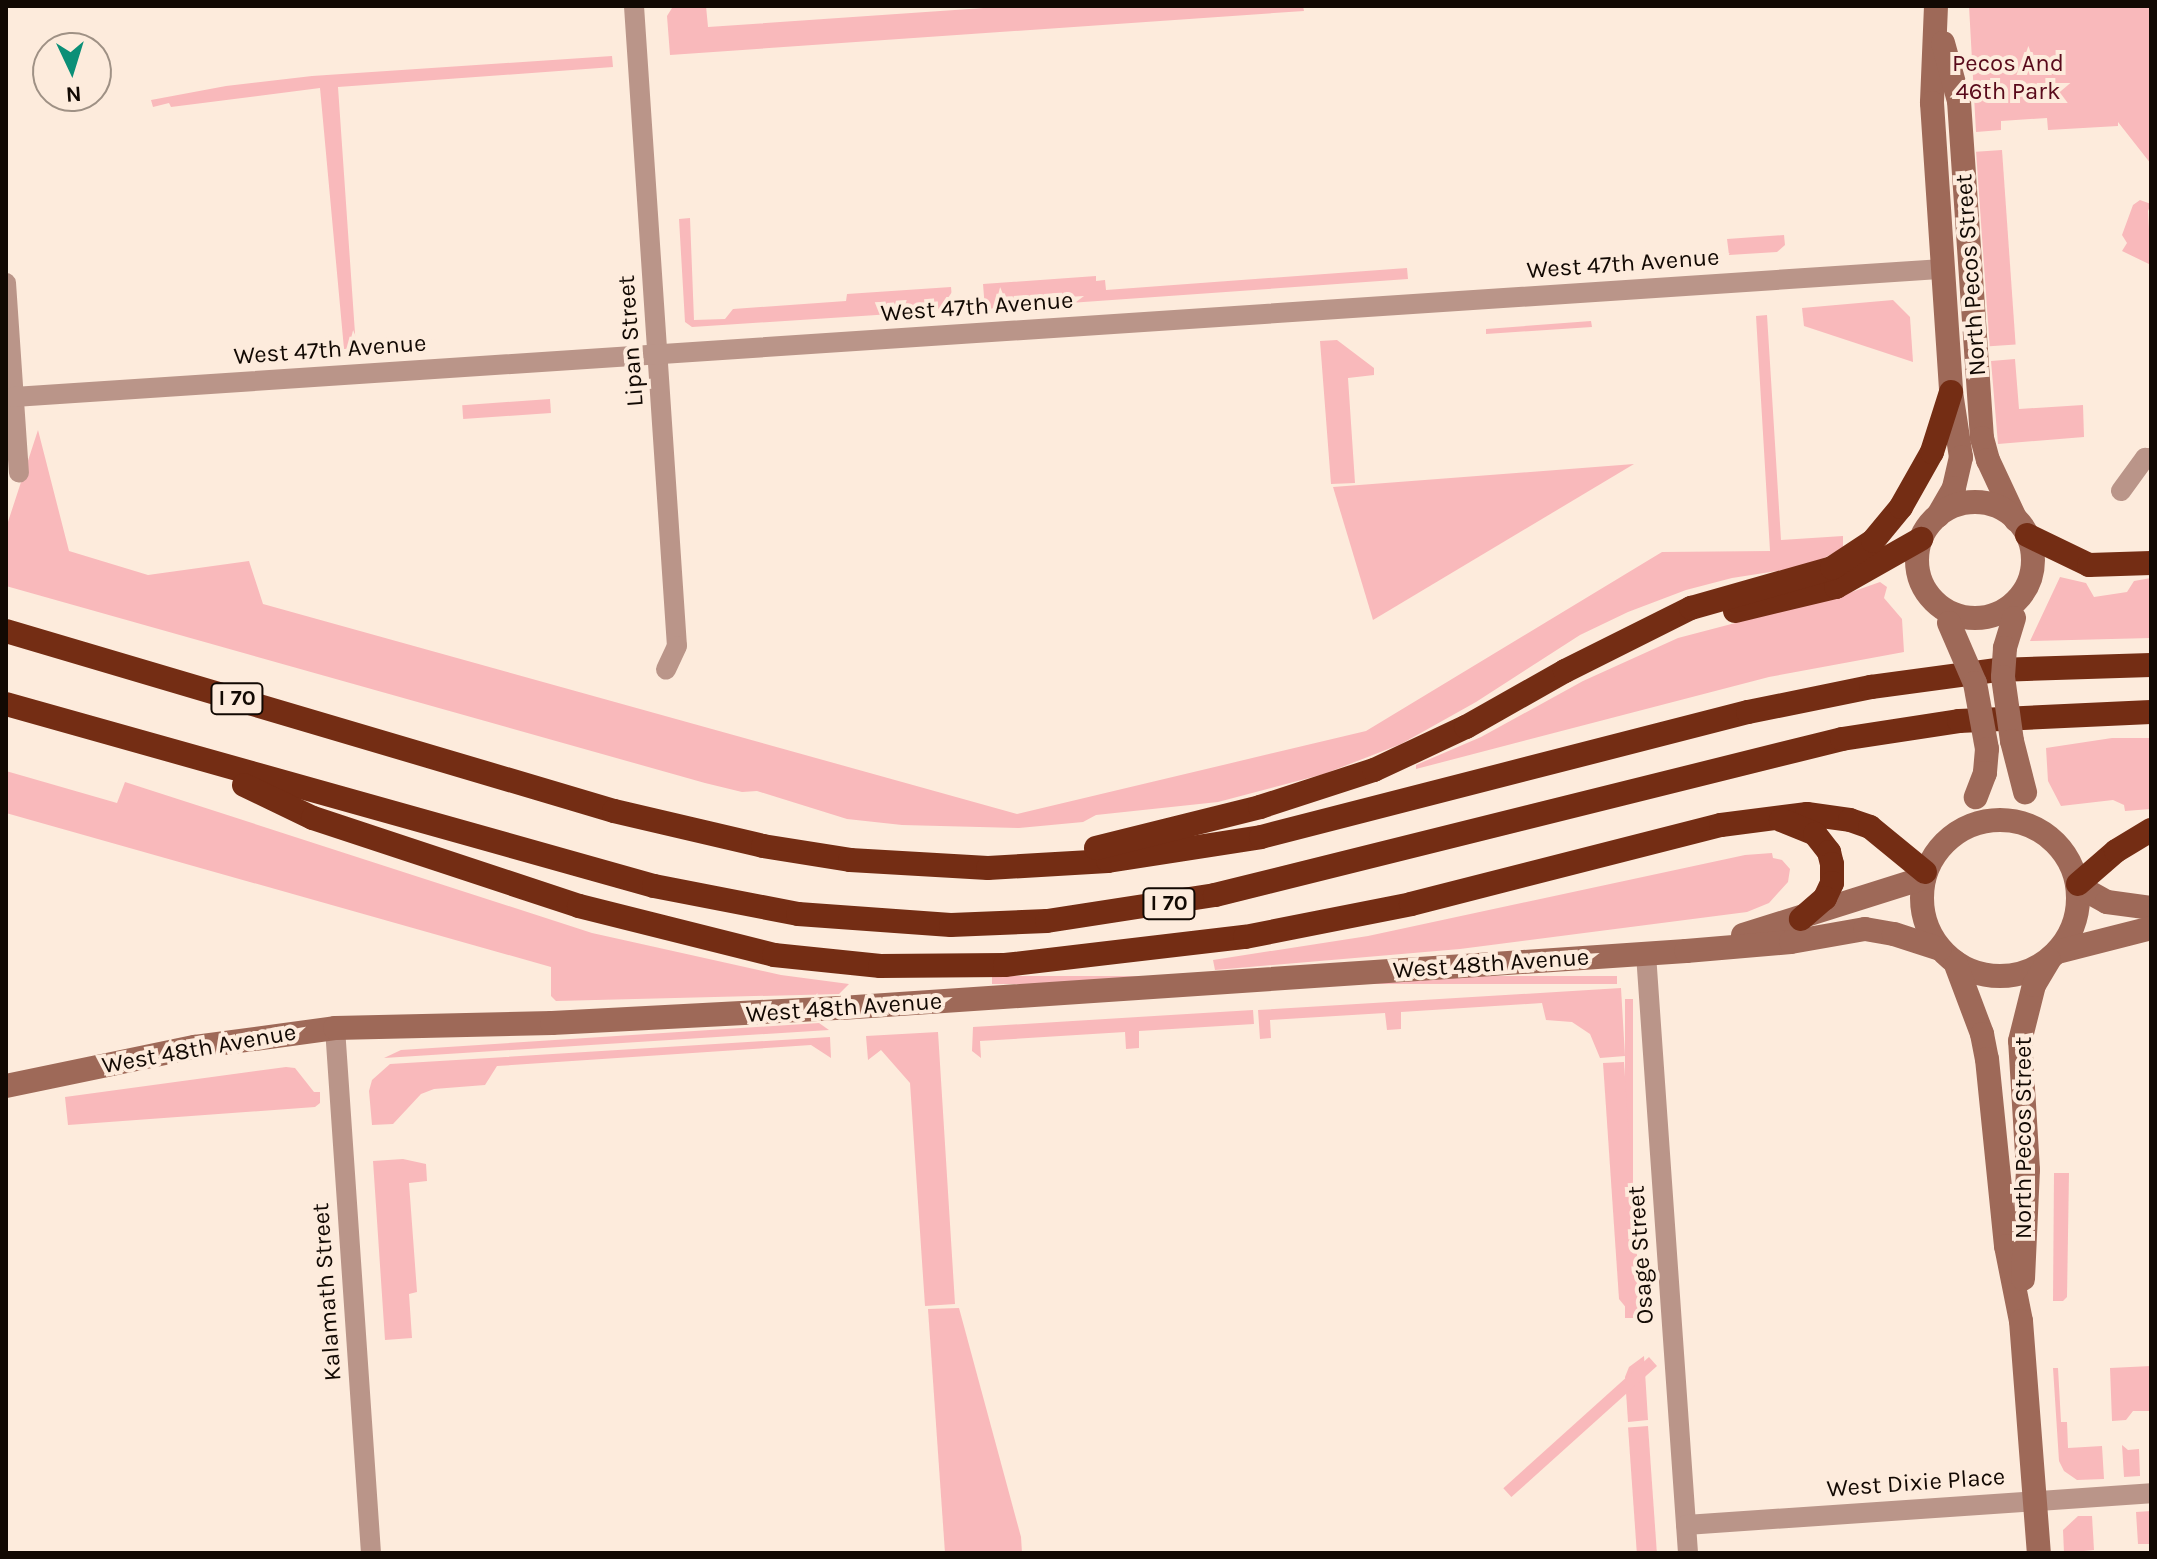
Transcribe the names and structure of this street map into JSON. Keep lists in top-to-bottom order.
{
  "streets": {
    "highway": ["I 70"],
    "main road": ["North Pecos Street", "West 48th Avenue"],
    "street": [
      "West 47th Avenue",
      "Lipan Street",
      "Osage Street",
      "Kalamath Street",
      "West Dixie Place"
    ]
  },
  "crossings": [
    ["West 47th Avenue", "North Pecos Street"],
    ["West 47th Avenue", "Lipan Street"],
    ["North Pecos Street", "West 48th Avenue"],
    ["North Pecos Street", "West Dixie Place"],
    ["West 48th Avenue", "Osage Street"],
    ["West 48th Avenue", "Kalamath Street"],
    ["Osage Street", "West Dixie Place"]
  ],
  "parks": ["Pecos And 46th Park"],
  "north": "bottom"
}
